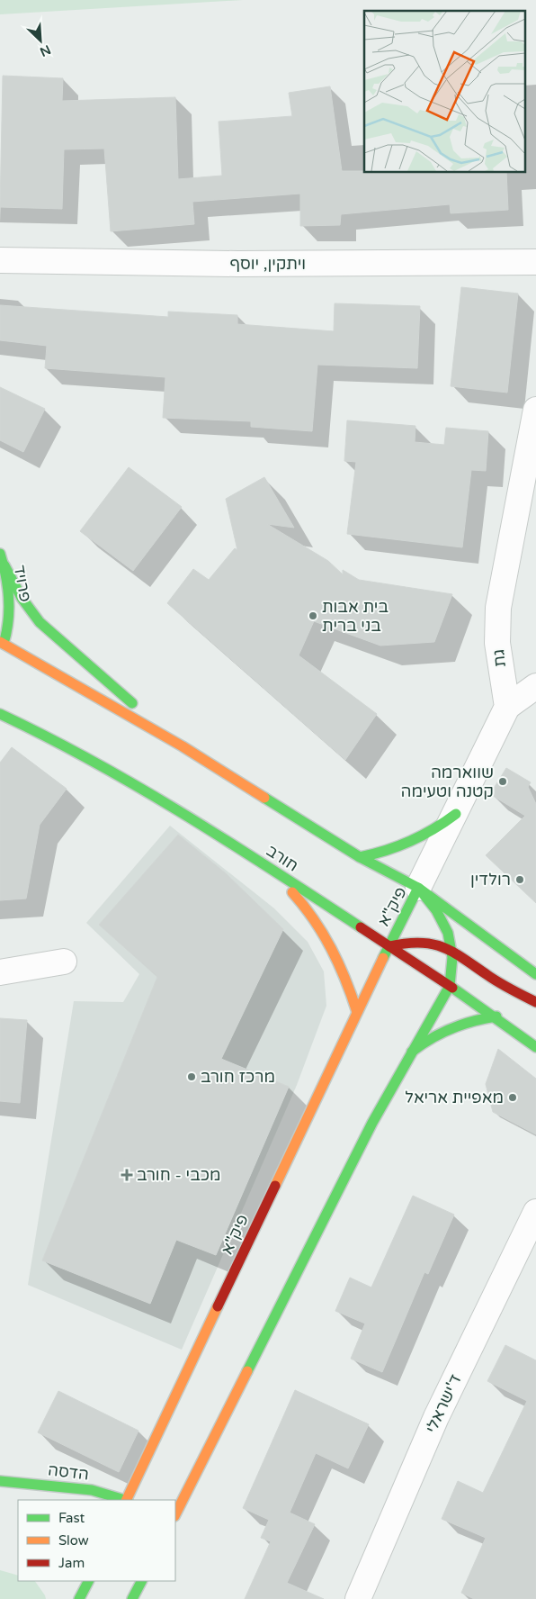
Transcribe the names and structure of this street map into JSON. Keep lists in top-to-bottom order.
{
  "streets": {
    "main road": [
      "פרויד",
      "חורב",
      "פיק\"א",
      "הדסה"
    ],
    "street": ["ויתקין, יוסף", "גת", "ד'ישראלי"]
  },
  "crossings": [
    ["חורב", "פיק\"א"]
  ],
  "places": {
    "other": [
      "בית אבות בני ברית",
      "שווארמה קטנה וטעימה",
      "רולדין",
      "מרכז חורב",
      "מאפיית אריאל"
    ],
    "health": ["מכבי - חורב"]
  },
  "legend": ["Fast", "Slow", "Jam"],
  "north": "bottom right"
}
